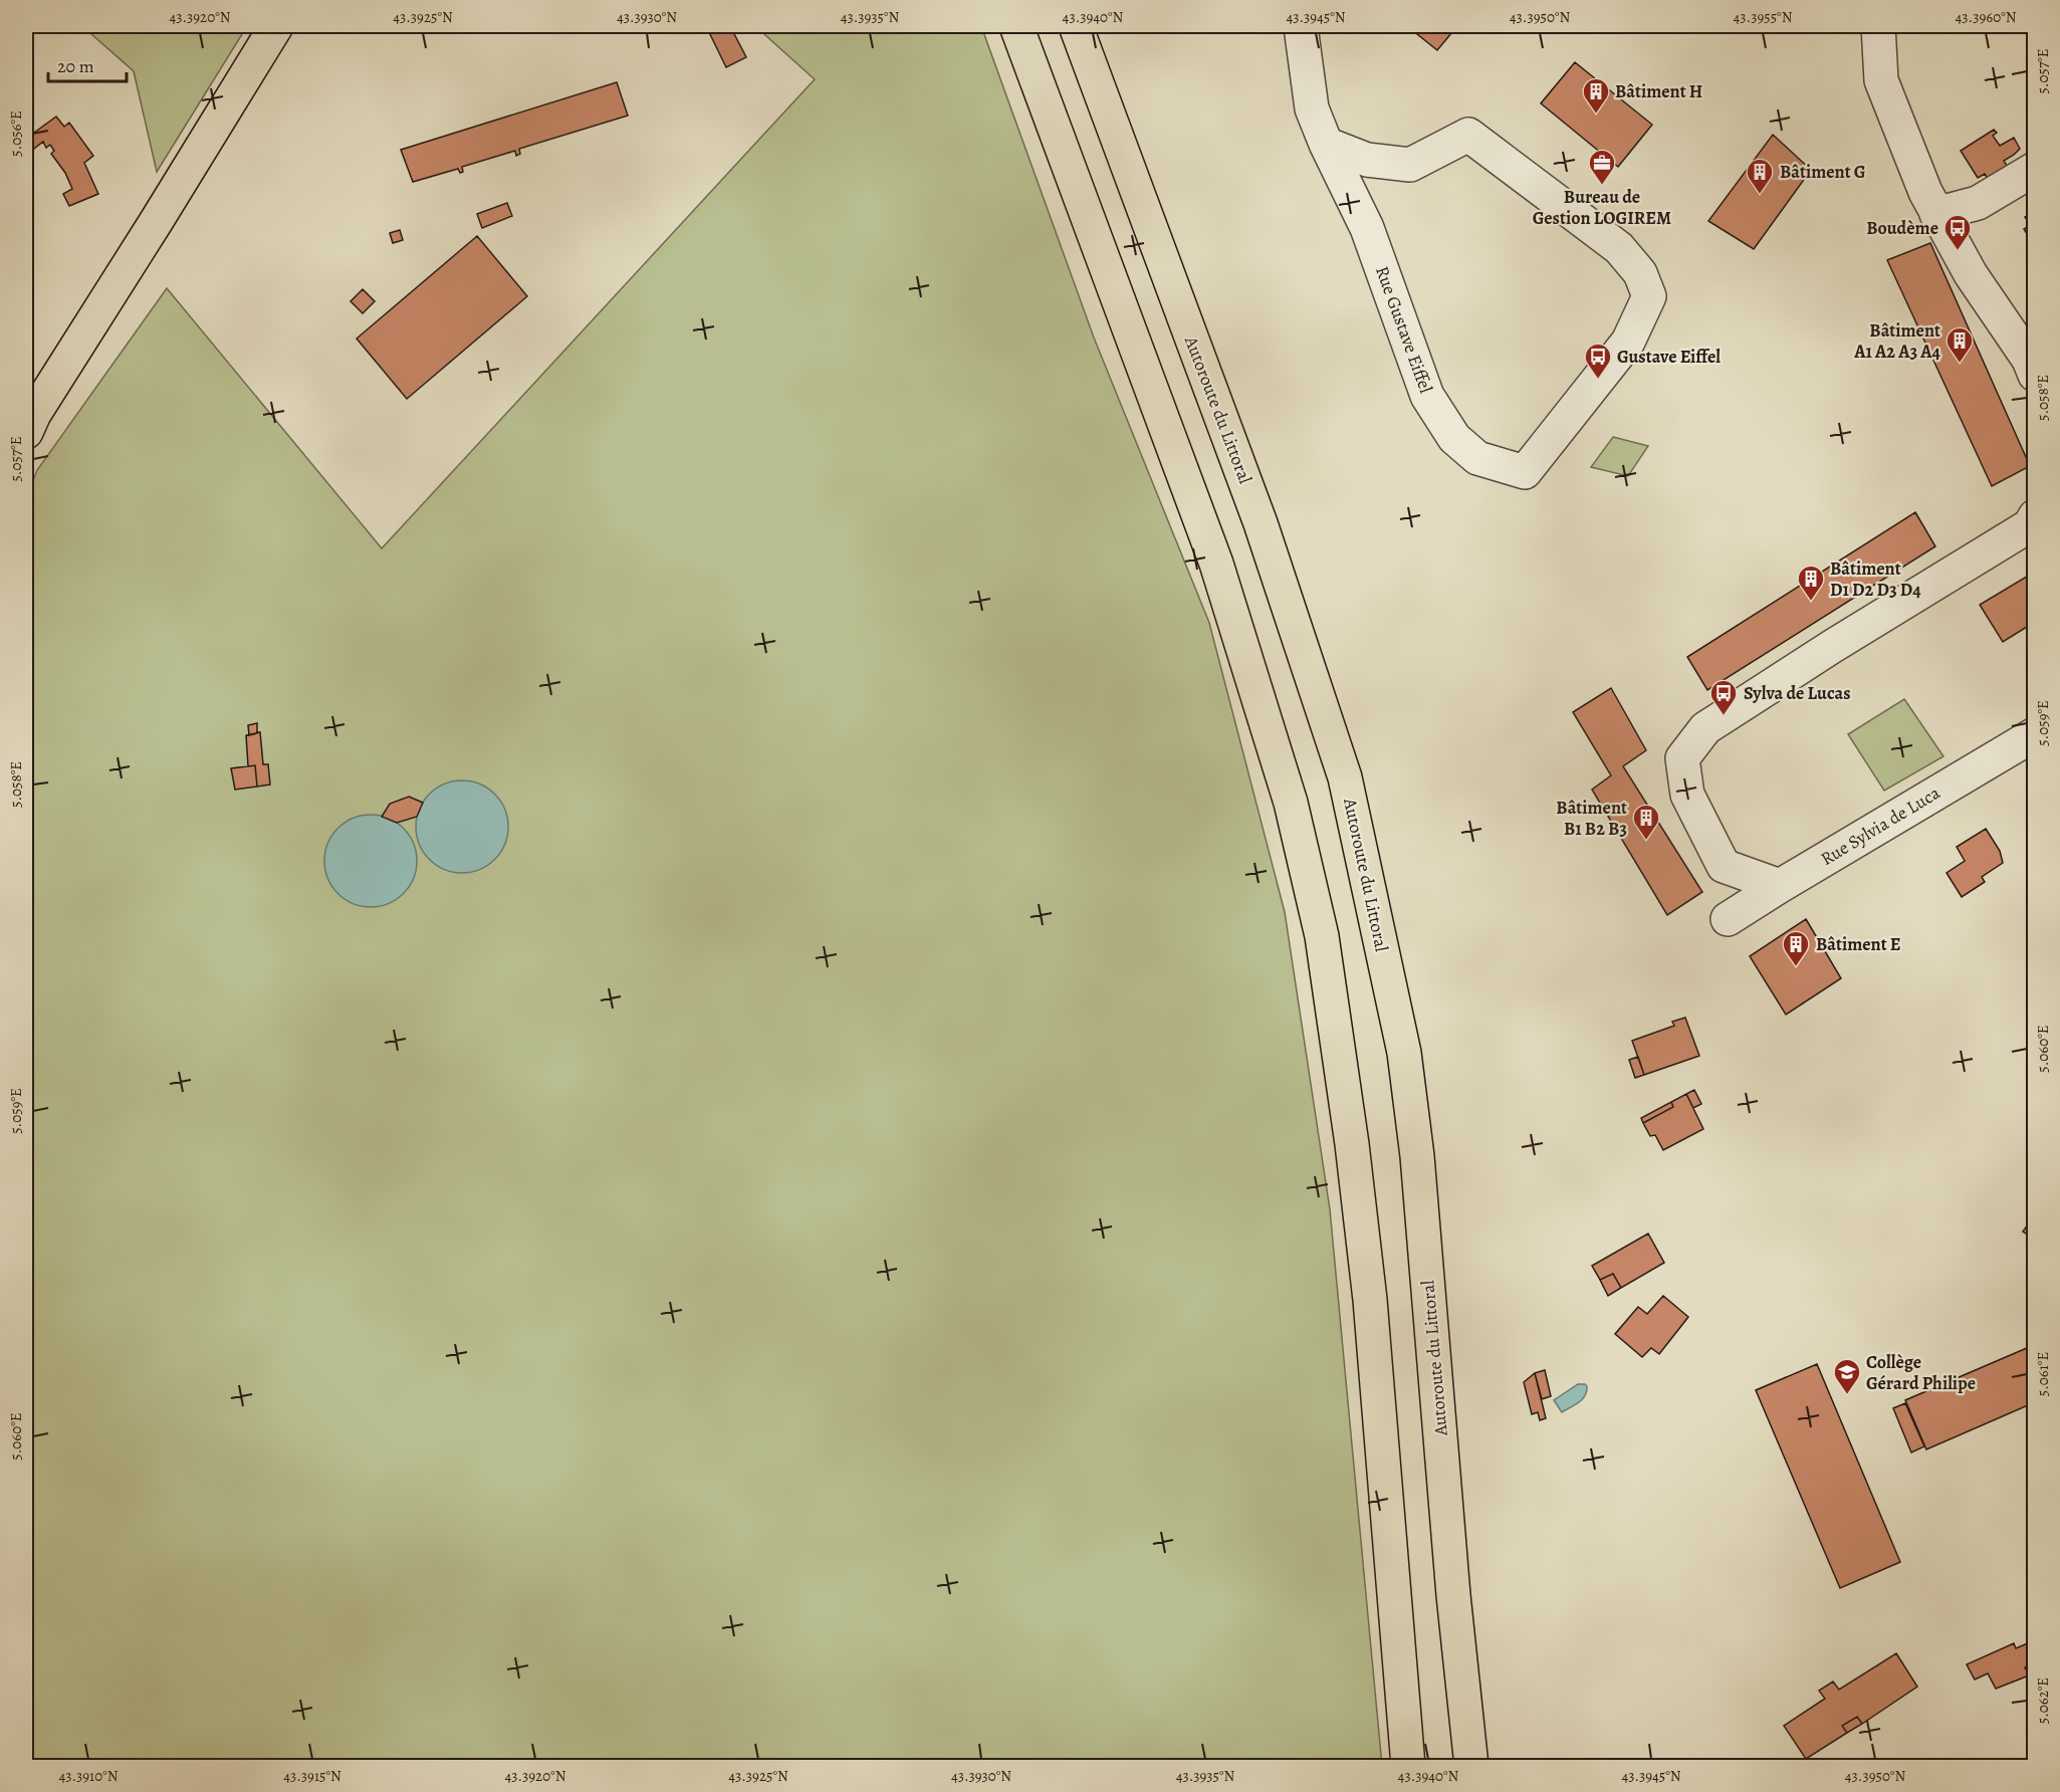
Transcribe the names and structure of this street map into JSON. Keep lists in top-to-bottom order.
{
  "streets": {
    "main road": ["Autoroute du Littoral"],
    "street": ["Rue Gustave Eiffel", "Rue Sylvia de Luca"]
  },
  "places": {
    "building": [
      "Bâtiment H",
      "Bâtiment G",
      "Bâtiment A1 A2 A3 A4",
      "Bâtiment D1 D2 D3 D4",
      "Bâtiment B1 B2 B3",
      "Bâtiment E"
    ],
    "office": ["Bureau de Gestion LOGIREM"],
    "bus stop": ["Boudème", "Gustave Eiffel", "Sylva de Lucas"],
    "school or university": ["Collège Gérard Philipe"]
  },
  "scale_bar": "20 m",
  "coordinates": [
    "43.3920°N",
    "43.3925°N",
    "43.3930°N",
    "43.3935°N",
    "43.3940°N",
    "43.3945°N",
    "43.3950°N",
    "43.3955°N",
    "43.3960°N",
    "5.057°E",
    "5.056°E",
    "5.058°E",
    "5.059°E",
    "5.060°E",
    "5.061°E",
    "5.062°E",
    "43.3910°N",
    "43.3915°N"
  ]
}
